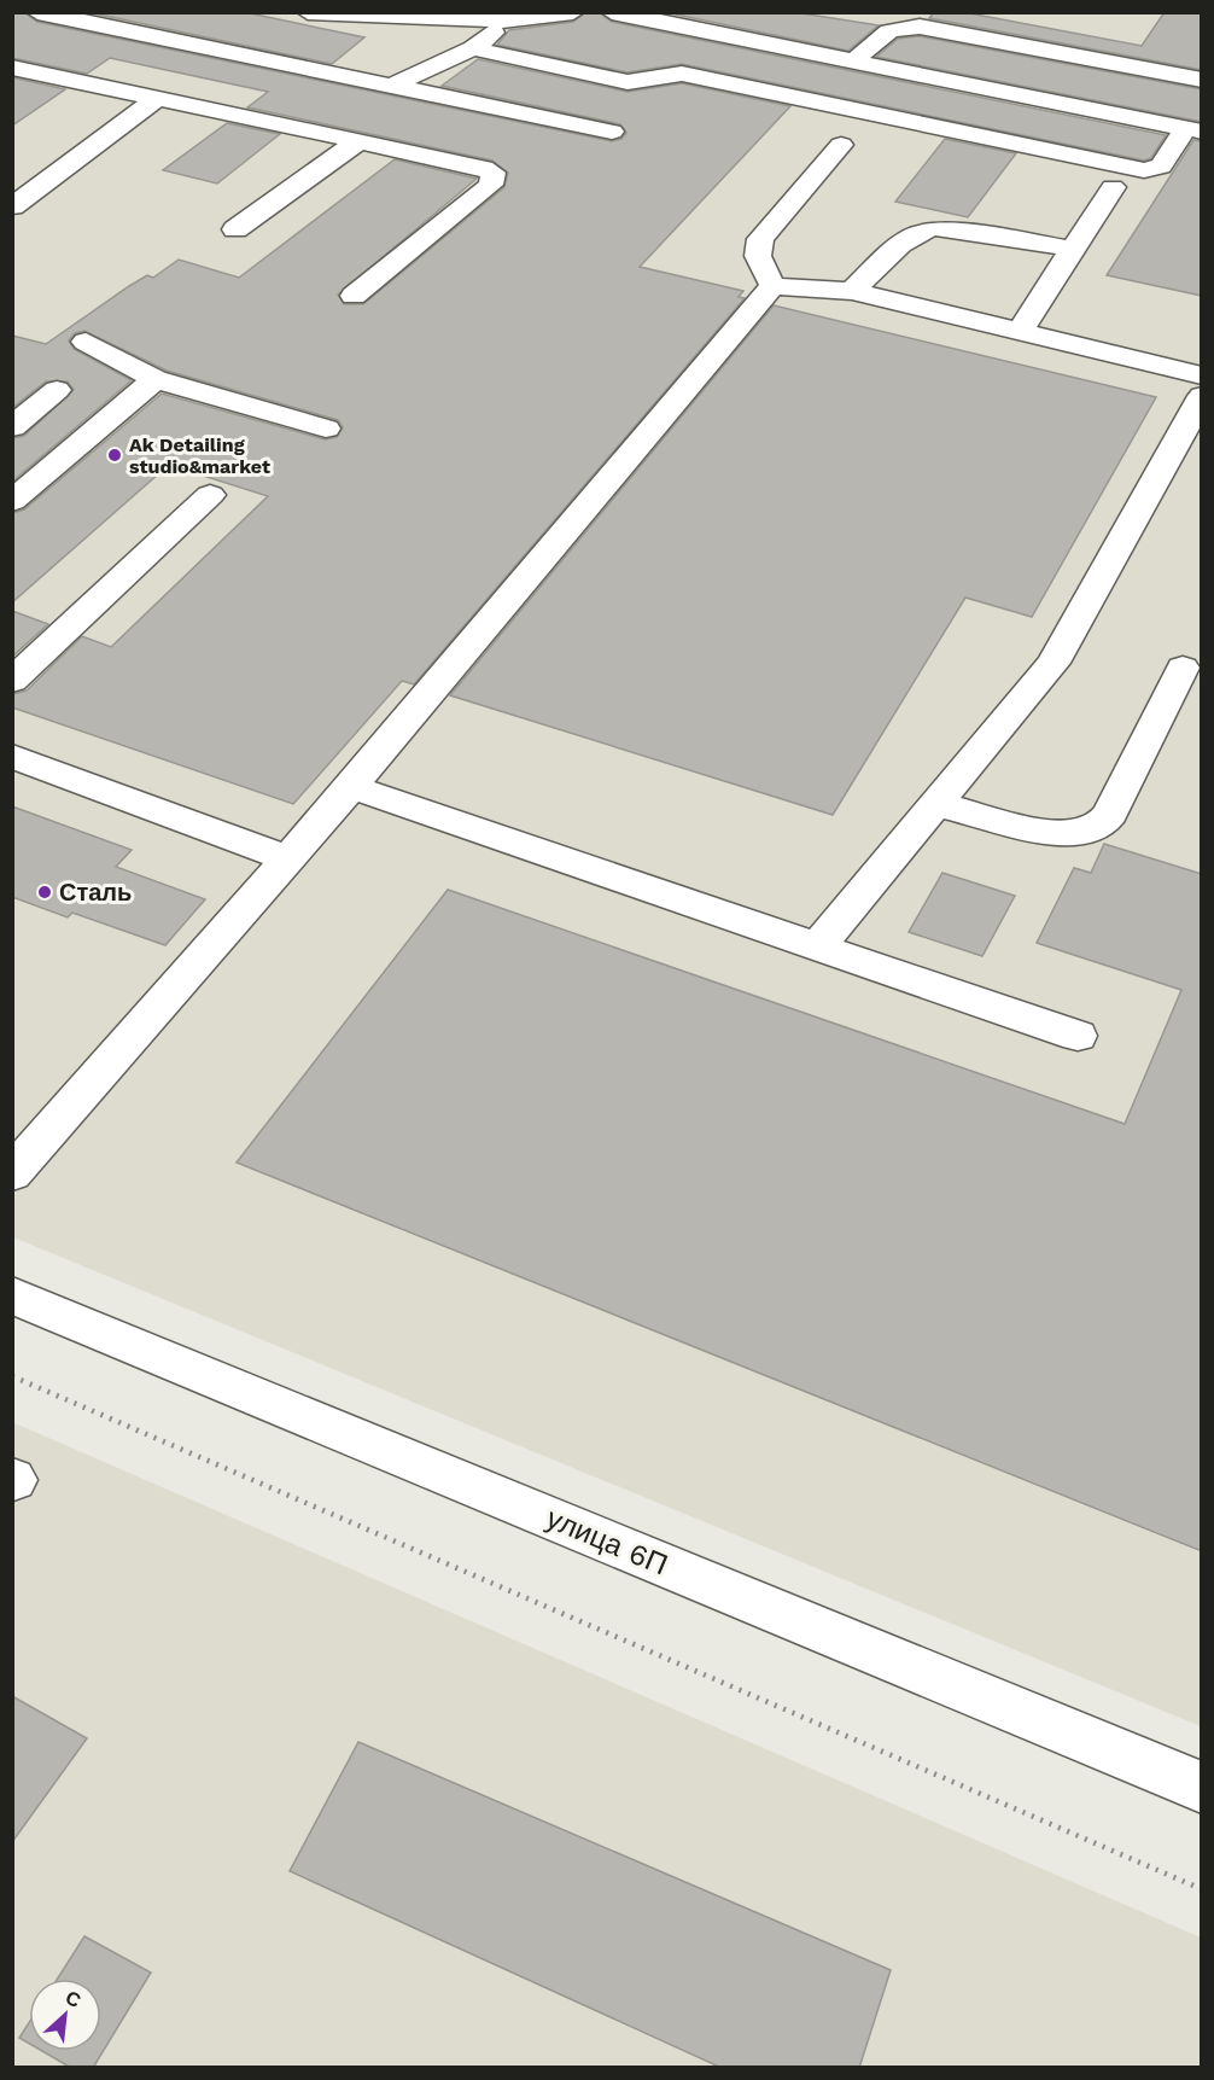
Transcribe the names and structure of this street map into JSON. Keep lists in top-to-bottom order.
{
  "streets": {
    "street": ["улица 6П"]
  },
  "places": ["Ak Detailing studio&market", "Сталь"],
  "north": "top right"
}
